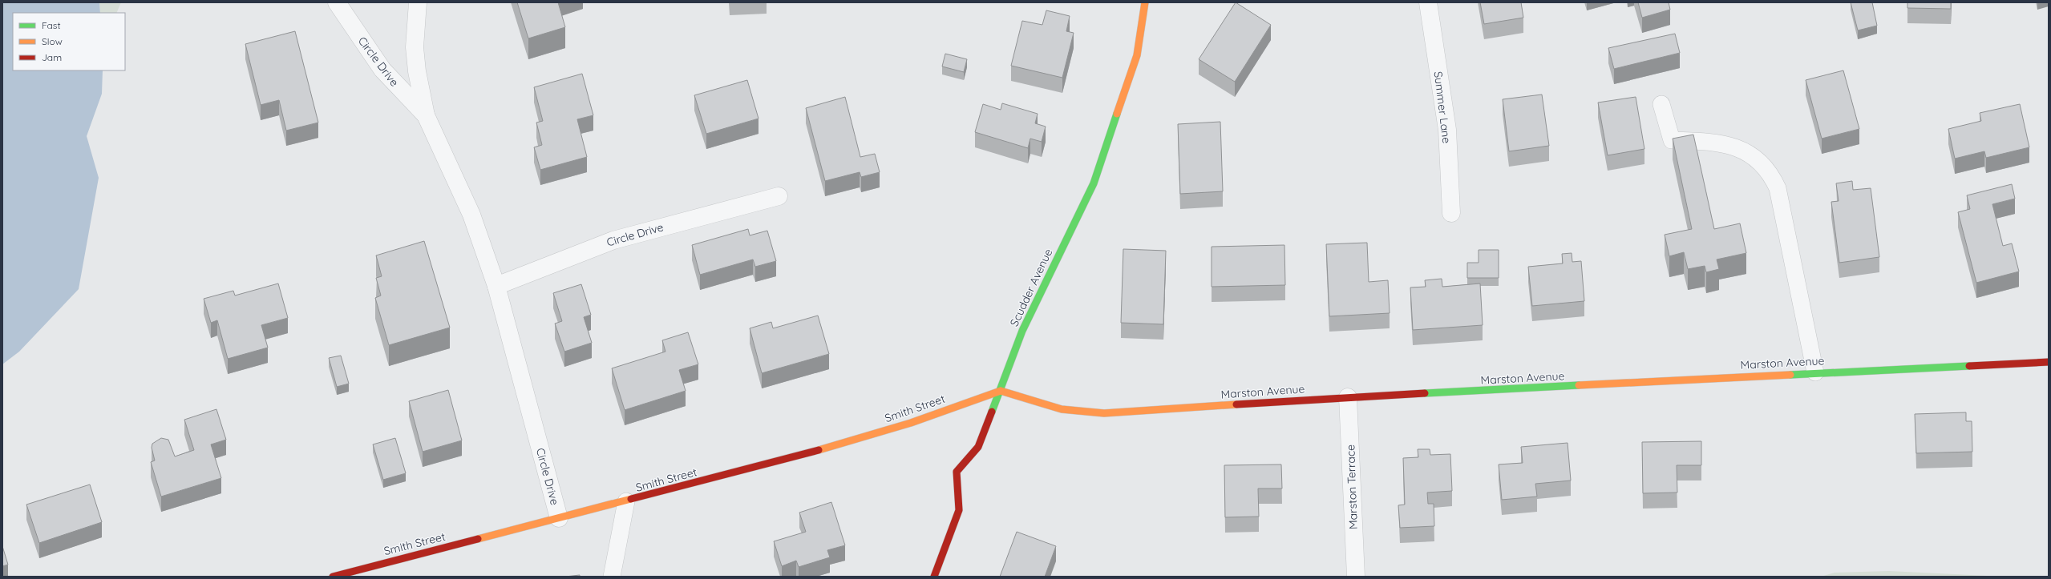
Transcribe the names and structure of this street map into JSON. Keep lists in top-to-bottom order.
{
  "streets": {
    "main road": ["Scudder Avenue", "Marston Avenue", "Smith Street"],
    "street": ["Circle Drive", "Summer Lane", "Marston Terrace"]
  },
  "crossings": [
    ["Circle Drive", "Smith Street"],
    ["Scudder Avenue", "Marston Avenue"],
    ["Scudder Avenue", "Smith Street"],
    ["Marston Avenue", "Smith Street"],
    ["Marston Avenue", "Marston Terrace"]
  ],
  "legend": ["Fast", "Slow", "Jam"]
}
